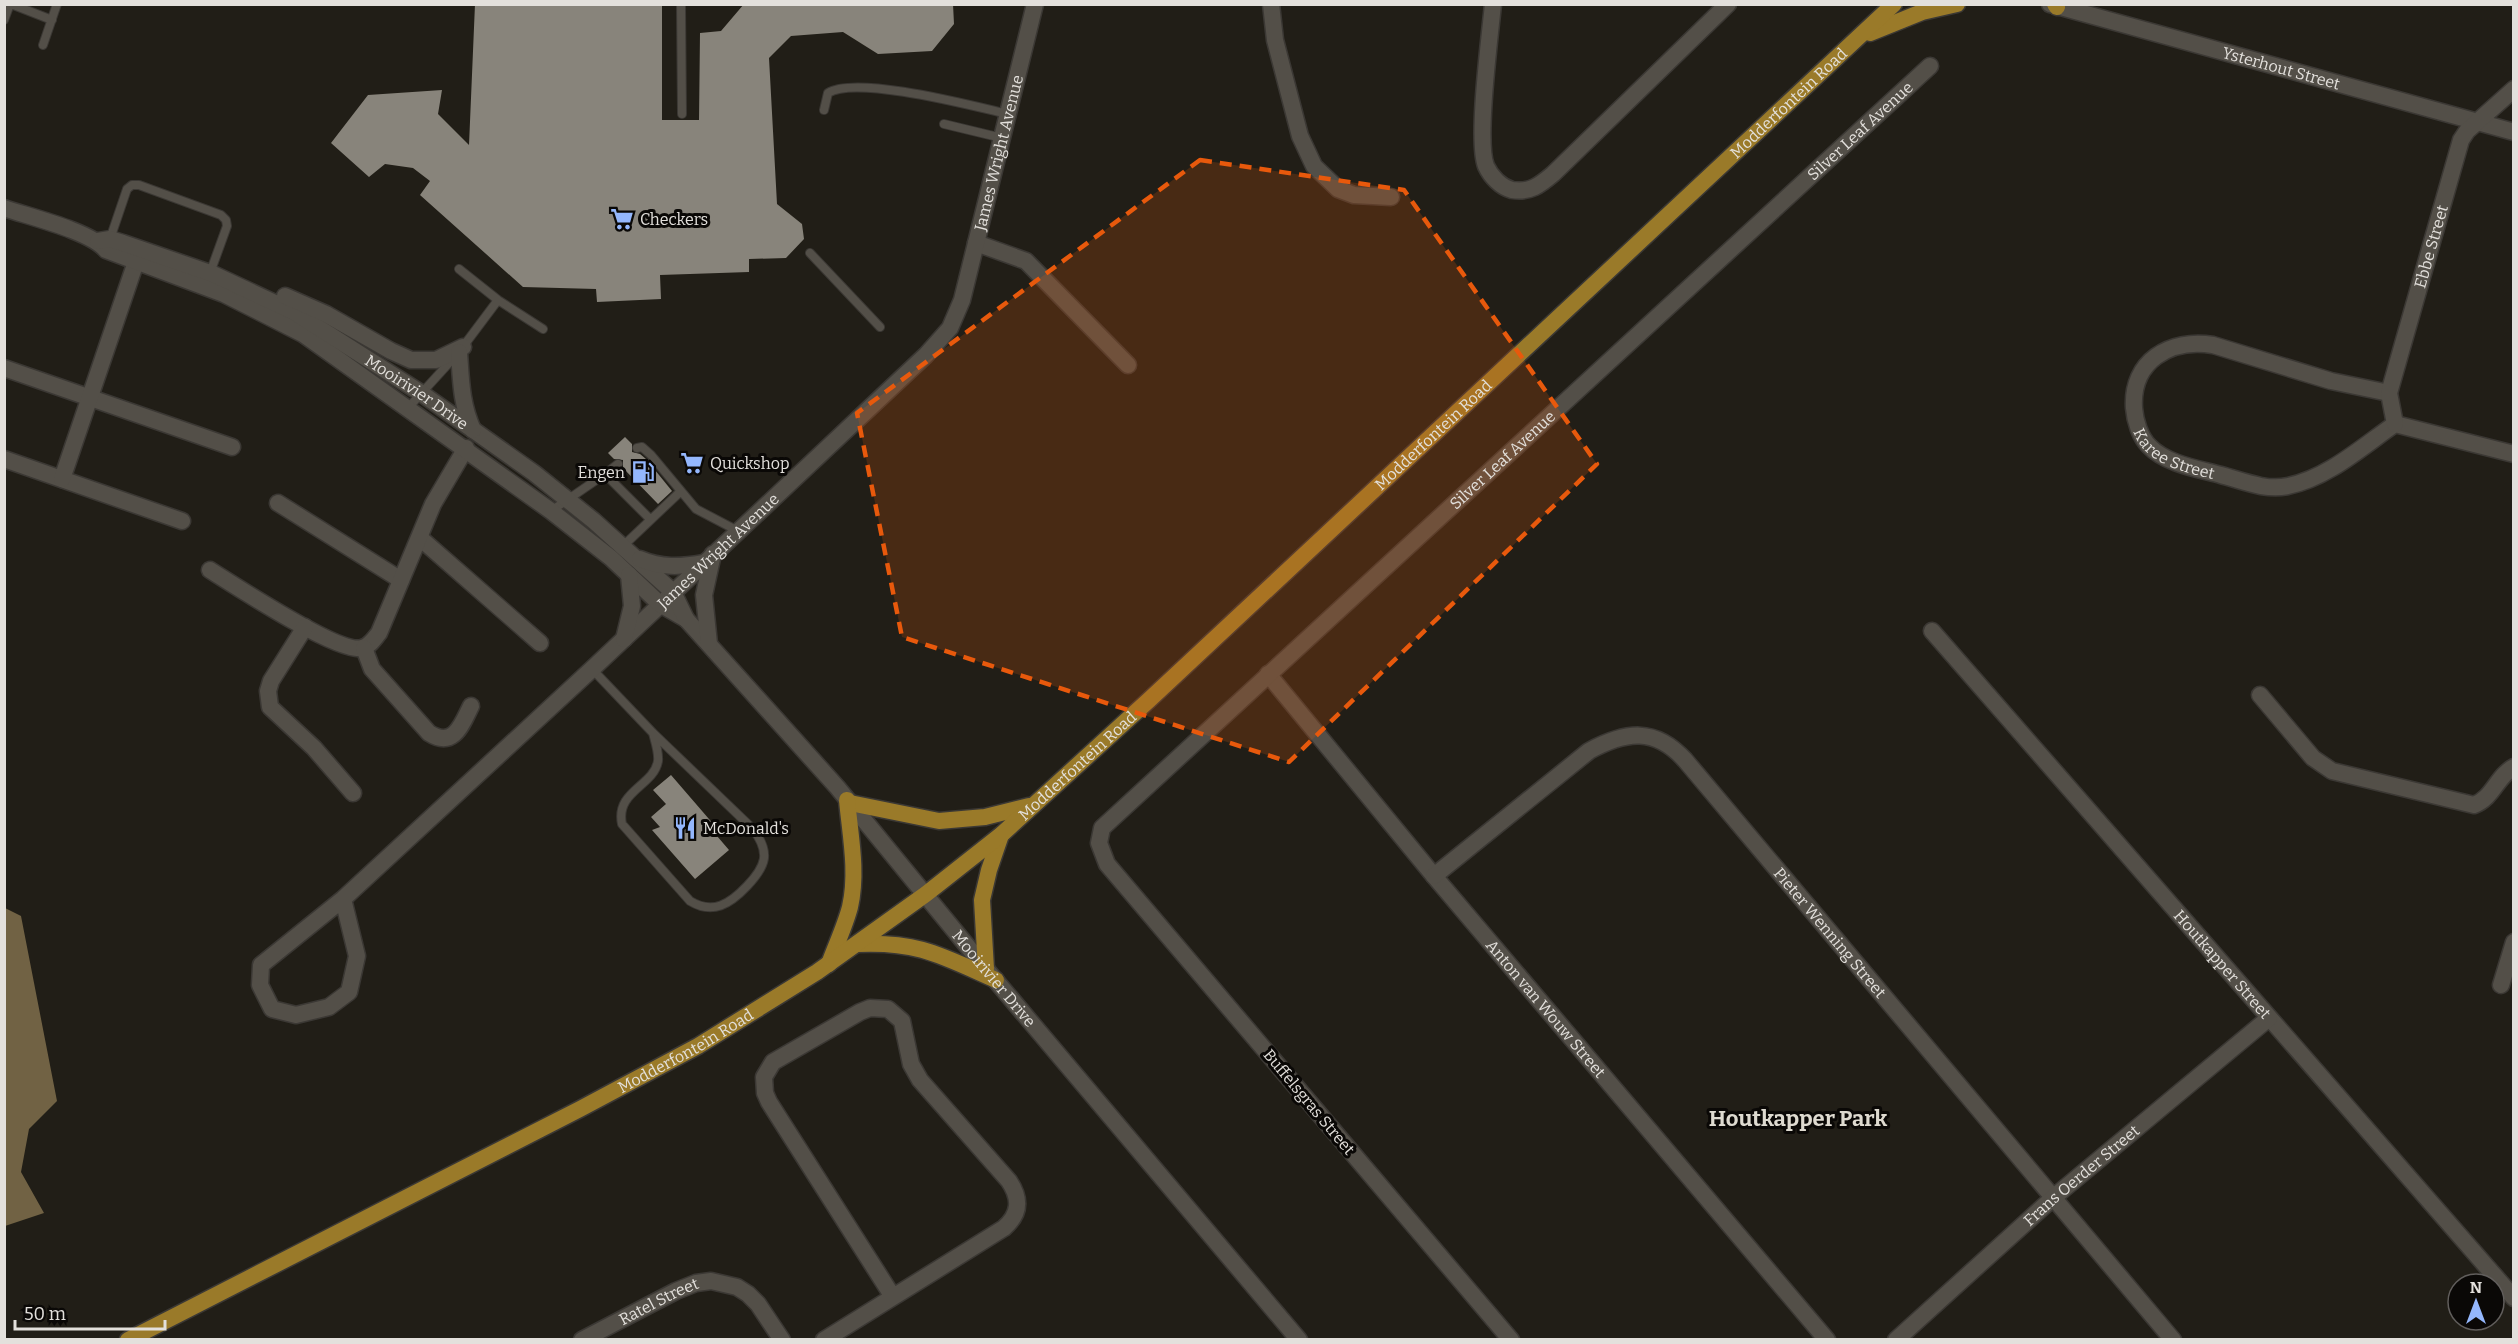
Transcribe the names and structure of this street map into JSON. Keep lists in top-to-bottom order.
{
  "streets": {
    "main road": ["Modderfontein Road"],
    "street": [
      "Ysterhout Street",
      "Silver Leaf Avenue",
      "James Wright Avenue",
      "Ebbe Street",
      "Mooirivier Drive",
      "Karee Street",
      "Pieter Wenning Street",
      "Houtkapper Street",
      "Anton van Wouw Street",
      "Buffelsgras Street",
      "Frans Oerder Street",
      "Ratel Street"
    ]
  },
  "crossings": [
    ["Ysterhout Street", "Ebbe Street"],
    ["Modderfontein Road", "Mooirivier Drive"],
    ["Silver Leaf Avenue", "Anton van Wouw Street"],
    ["Silver Leaf Avenue", "Buffelsgras Street"],
    ["James Wright Avenue", "Mooirivier Drive"],
    ["Ebbe Street", "Karee Street"],
    ["Pieter Wenning Street", "Anton van Wouw Street"],
    ["Pieter Wenning Street", "Frans Oerder Street"],
    ["Houtkapper Street", "Frans Oerder Street"]
  ],
  "districts": ["Houtkapper Park"],
  "places": {
    "supermarket": ["Checkers", "Quickshop"],
    "fuel station": ["Engen"],
    "restaurant": ["McDonald's"]
  },
  "scale_bar": "50 m",
  "north": "top"
}
